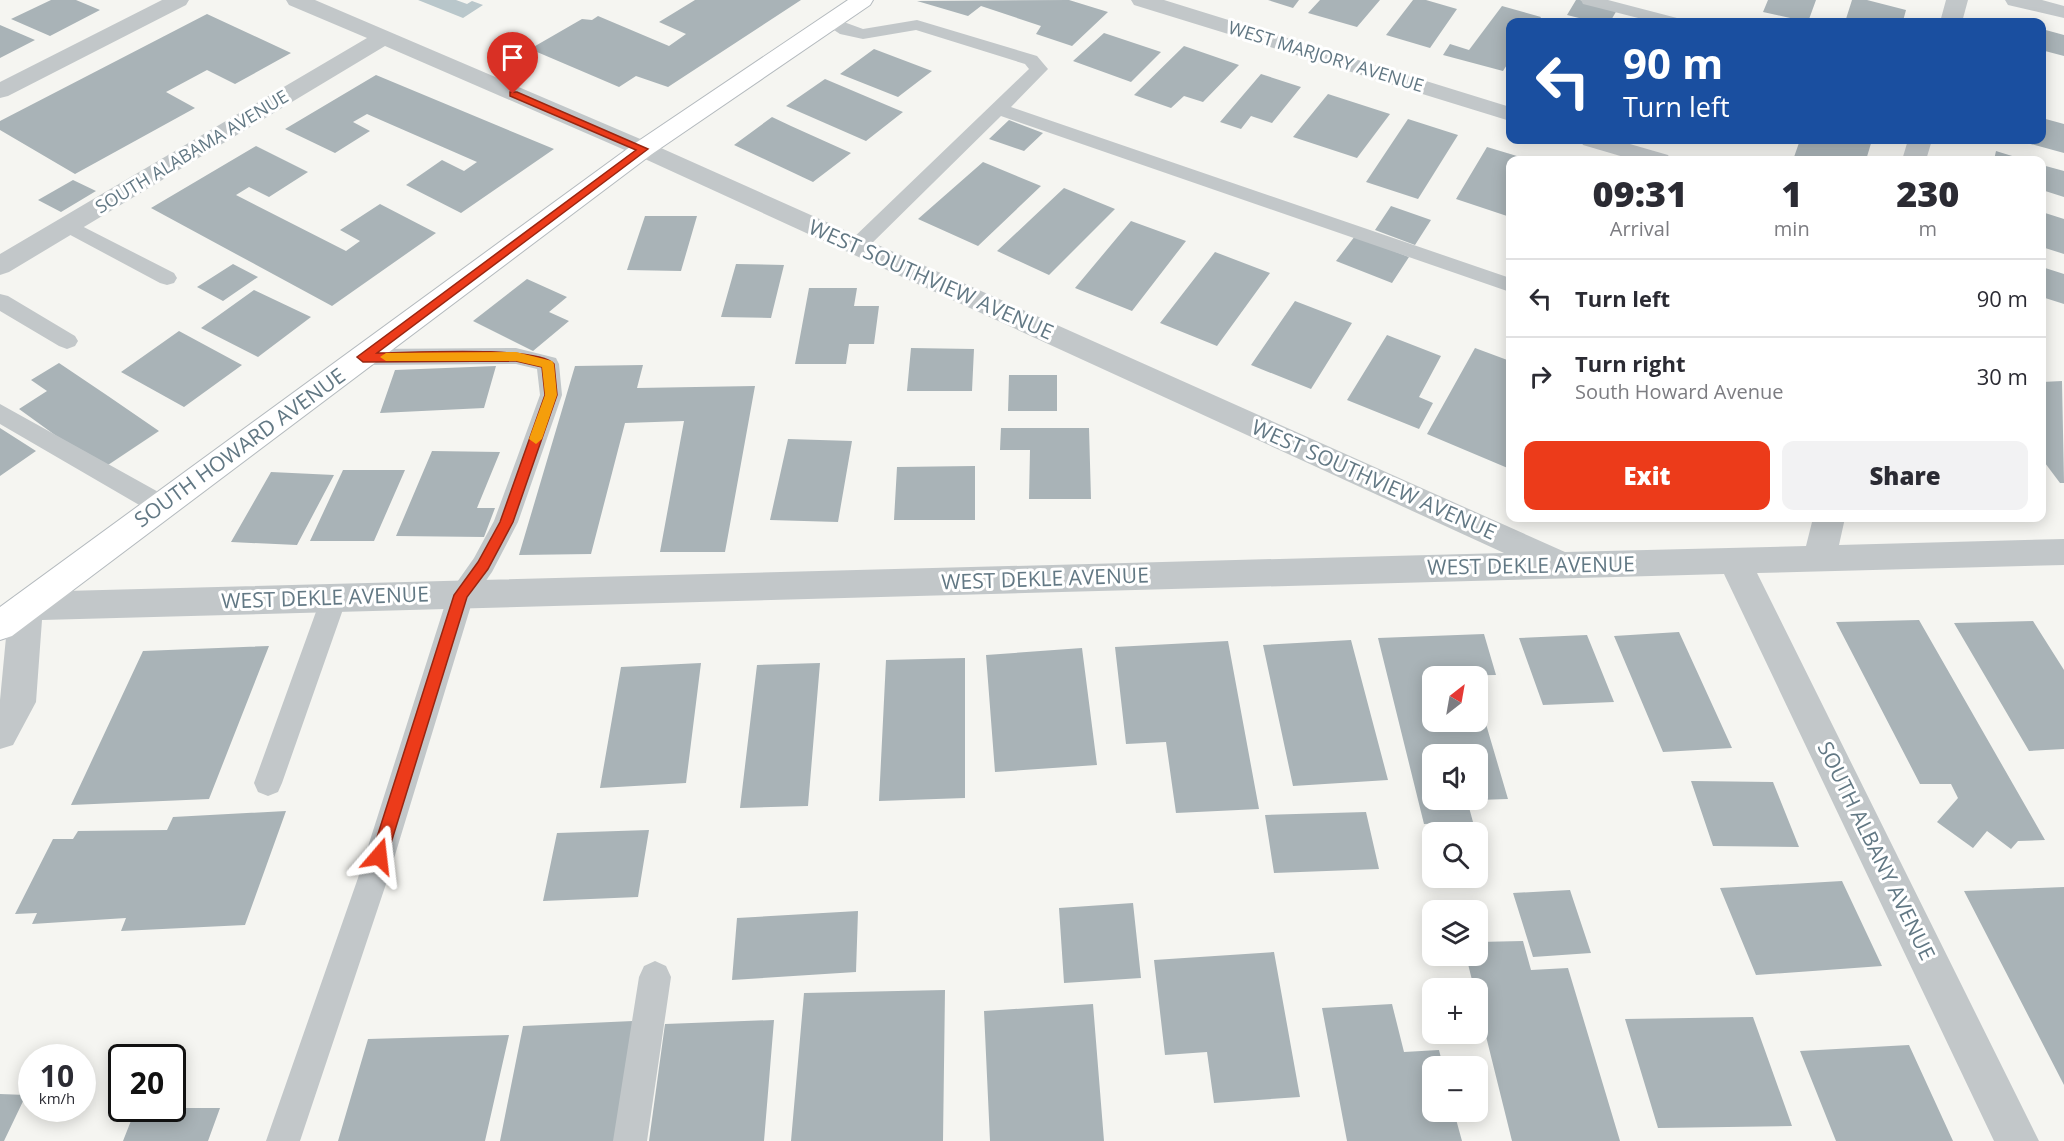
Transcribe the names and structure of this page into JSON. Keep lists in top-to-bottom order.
{
  "streets": {
    "main road": ["SOUTH HOWARD AVENUE"],
    "street": [
      "WEST MARJORY AVENUE",
      "SOUTH ALABAMA AVENUE",
      "WEST SOUTHVIEW AVENUE",
      "WEST DEKLE AVENUE",
      "SOUTH ALBANY AVENUE"
    ]
  },
  "crossings": [
    ["SOUTH ALABAMA AVENUE", "WEST SOUTHVIEW AVENUE"],
    ["WEST SOUTHVIEW AVENUE", "SOUTH HOWARD AVENUE"],
    ["WEST SOUTHVIEW AVENUE", "WEST DEKLE AVENUE"],
    ["SOUTH HOWARD AVENUE", "WEST DEKLE AVENUE"],
    ["WEST DEKLE AVENUE", "SOUTH ALBANY AVENUE"]
  ],
  "north": "top right",
  "page": {
    "turn": ["90 m", "Turn left"],
    "eta": [
      "09:31",
      "Arrival",
      "1",
      "min",
      "230",
      "m"
    ],
    "list": [
      {
        "name": "Turn left",
        "value": "90 m"
      },
      {
        "name": "Turn right",
        "note": "South Howard Avenue",
        "value": "30 m"
      }
    ],
    "buttons": ["Exit", "Share"],
    "map_buttons": ["+", "−"],
    "speed": "10 km/h",
    "limit": "20"
  }
}
